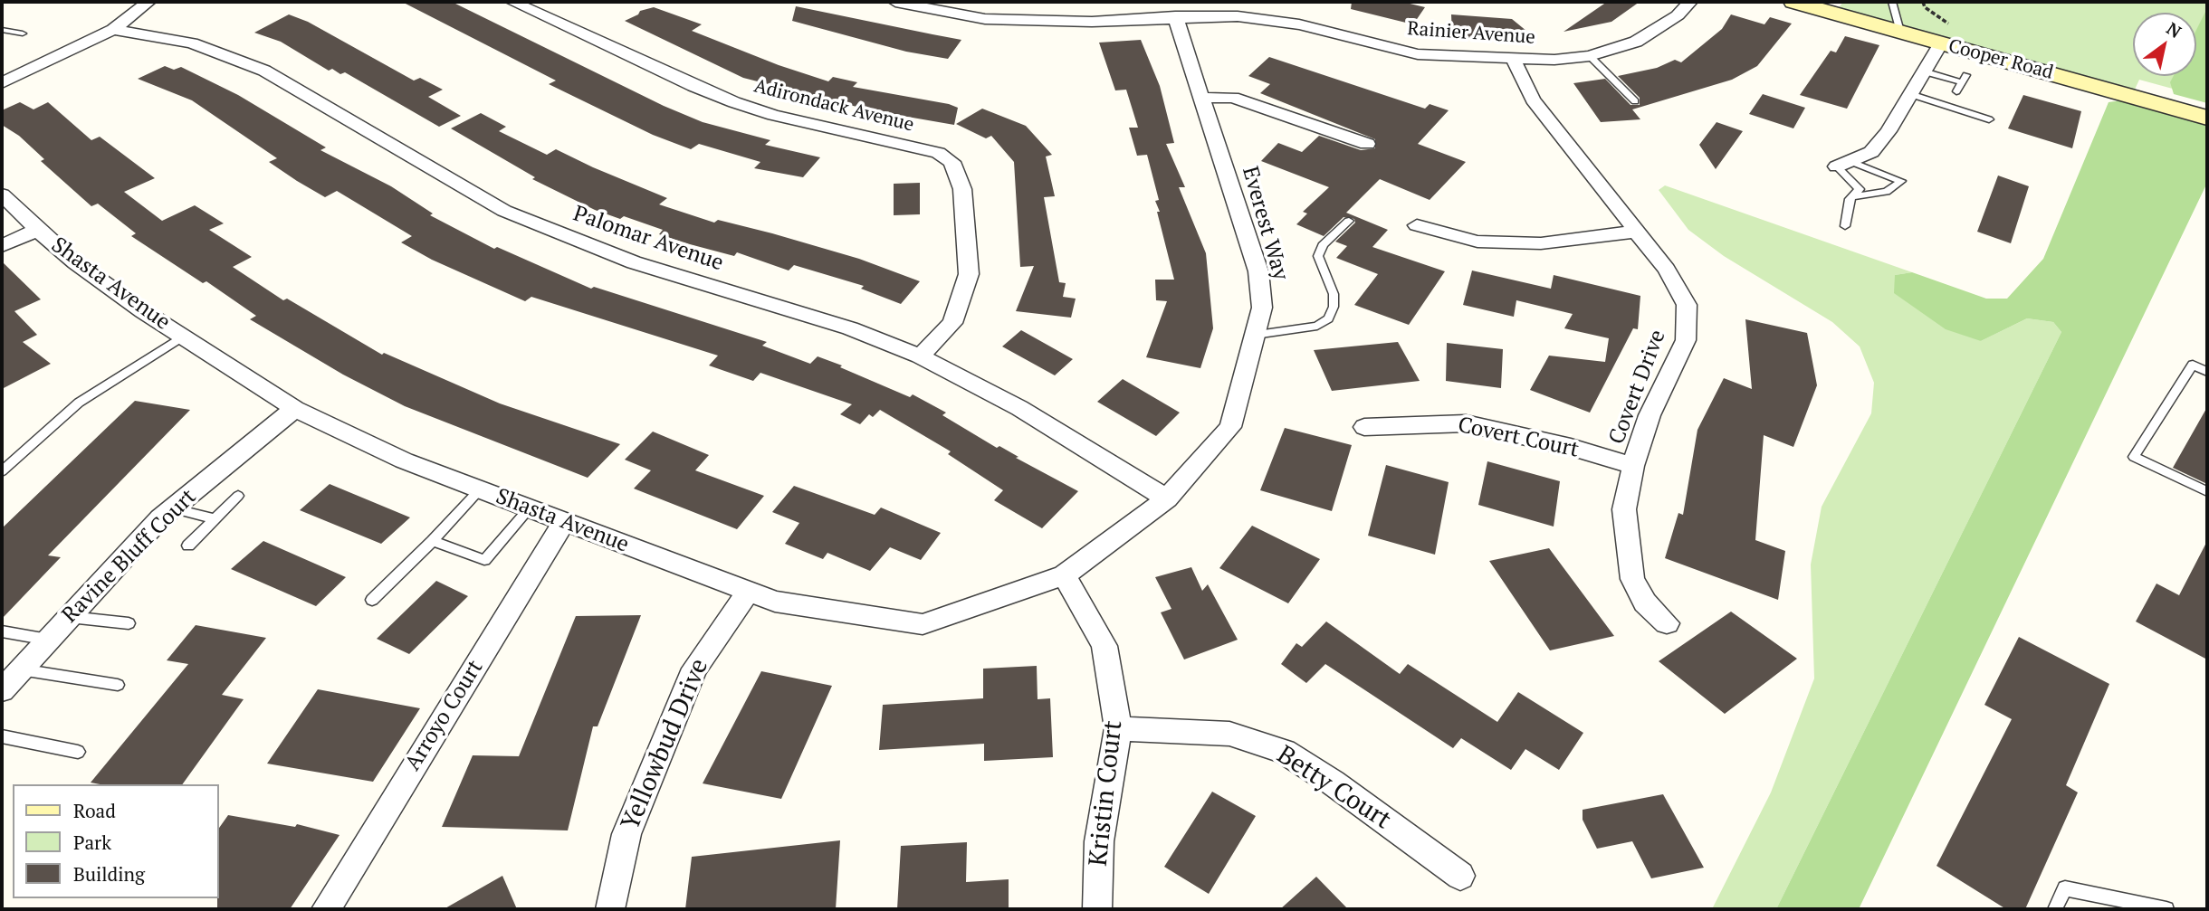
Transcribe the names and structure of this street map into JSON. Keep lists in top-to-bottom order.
{
  "streets": {
    "street": [
      "Rainier Avenue",
      "Cooper Road",
      "Adirondack Avenue",
      "Everest Way",
      "Palomar Avenue",
      "Shasta Avenue",
      "Covert Drive",
      "Covert Court",
      "Ravine Bluff Court",
      "Arroyo Court",
      "Yellowbud Drive",
      "Betty Court",
      "Kristin Court"
    ]
  },
  "crossings": [
    ["Rainier Avenue", "Everest Way"],
    ["Rainier Avenue", "Covert Drive"],
    ["Adirondack Avenue", "Palomar Avenue"],
    ["Everest Way", "Palomar Avenue"],
    ["Everest Way", "Shasta Avenue"],
    ["Palomar Avenue", "Shasta Avenue"],
    ["Shasta Avenue", "Ravine Bluff Court"],
    ["Shasta Avenue", "Arroyo Court"],
    ["Shasta Avenue", "Yellowbud Drive"],
    ["Shasta Avenue", "Kristin Court"],
    ["Covert Drive", "Covert Court"],
    ["Betty Court", "Kristin Court"]
  ],
  "legend": ["Road", "Park", "Building"],
  "north": "top right"
}
